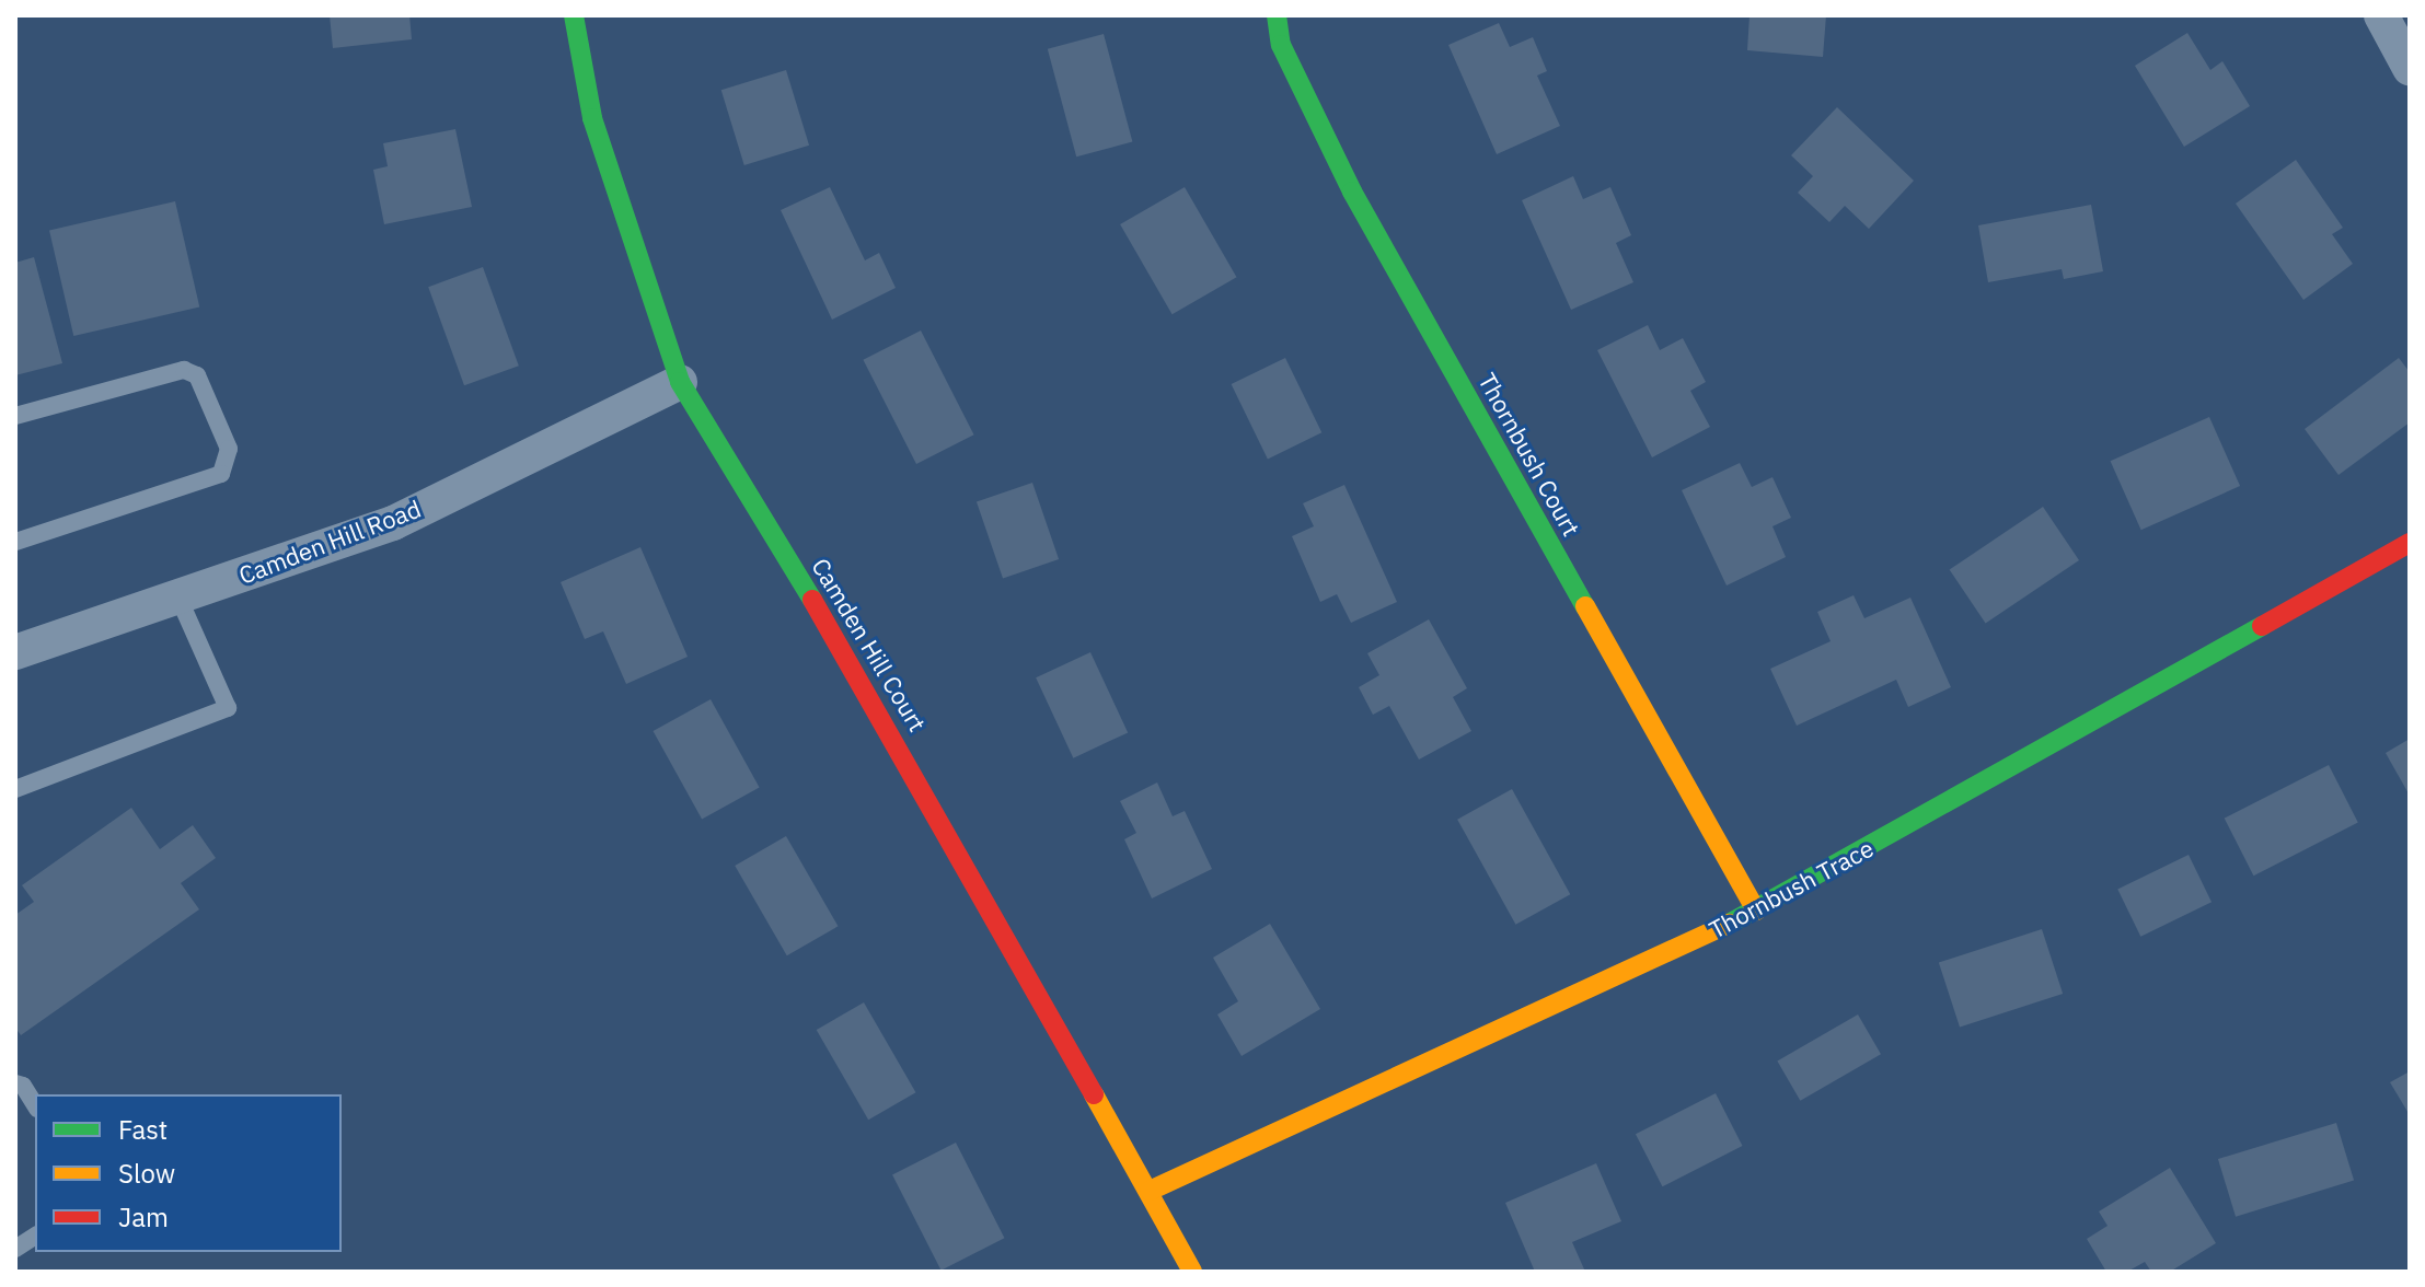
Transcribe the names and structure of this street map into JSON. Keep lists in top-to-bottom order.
{
  "streets": {
    "street": [
      "Thornbush Court",
      "Camden Hill Road",
      "Camden Hill Court",
      "Thornbush Trace"
    ]
  },
  "crossings": [
    ["Thornbush Court", "Thornbush Trace"],
    ["Camden Hill Road", "Camden Hill Court"],
    ["Camden Hill Court", "Thornbush Trace"]
  ],
  "legend": ["Fast", "Slow", "Jam"]
}
